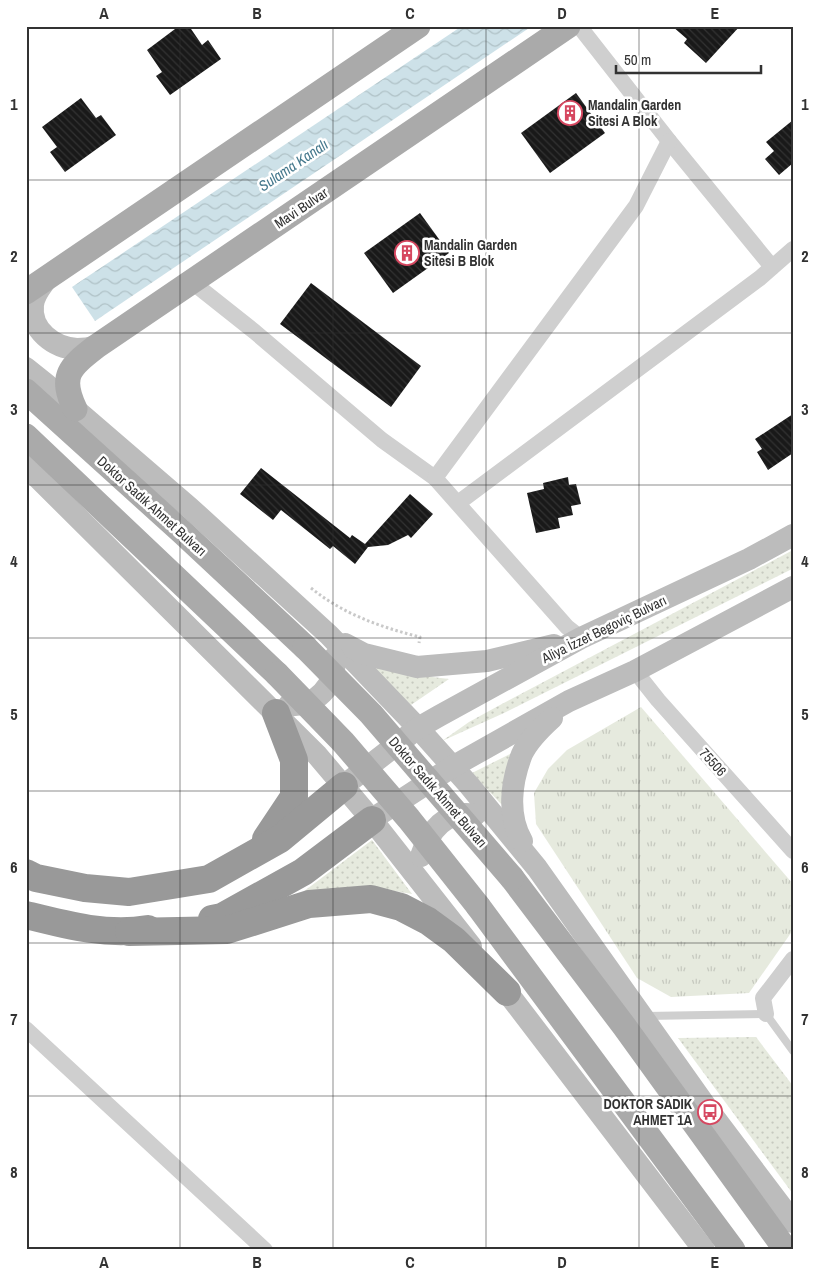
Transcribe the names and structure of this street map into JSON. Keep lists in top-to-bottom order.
{
  "streets": {
    "main road": ["Mavi Bulvar", "Doktor Sadık Ahmet Bulvarı", "Aliya İzzet Begoviç Bulvarı"],
    "street": ["75506"]
  },
  "water": ["Sulama Kanalı"],
  "places": {
    "building": ["Mandalin Garden Sitesi A Blok", "Mandalin Garden Sitesi B Blok"],
    "bus stop": ["DOKTOR SADIK AHMET 1A"]
  },
  "scale_bar": "50 m",
  "grid": {
    "columns": [
      "A",
      "B",
      "C",
      "D",
      "E"
    ],
    "rows": [
      "1",
      "2",
      "3",
      "4",
      "5",
      "6",
      "7",
      "8"
    ]
  }
}
